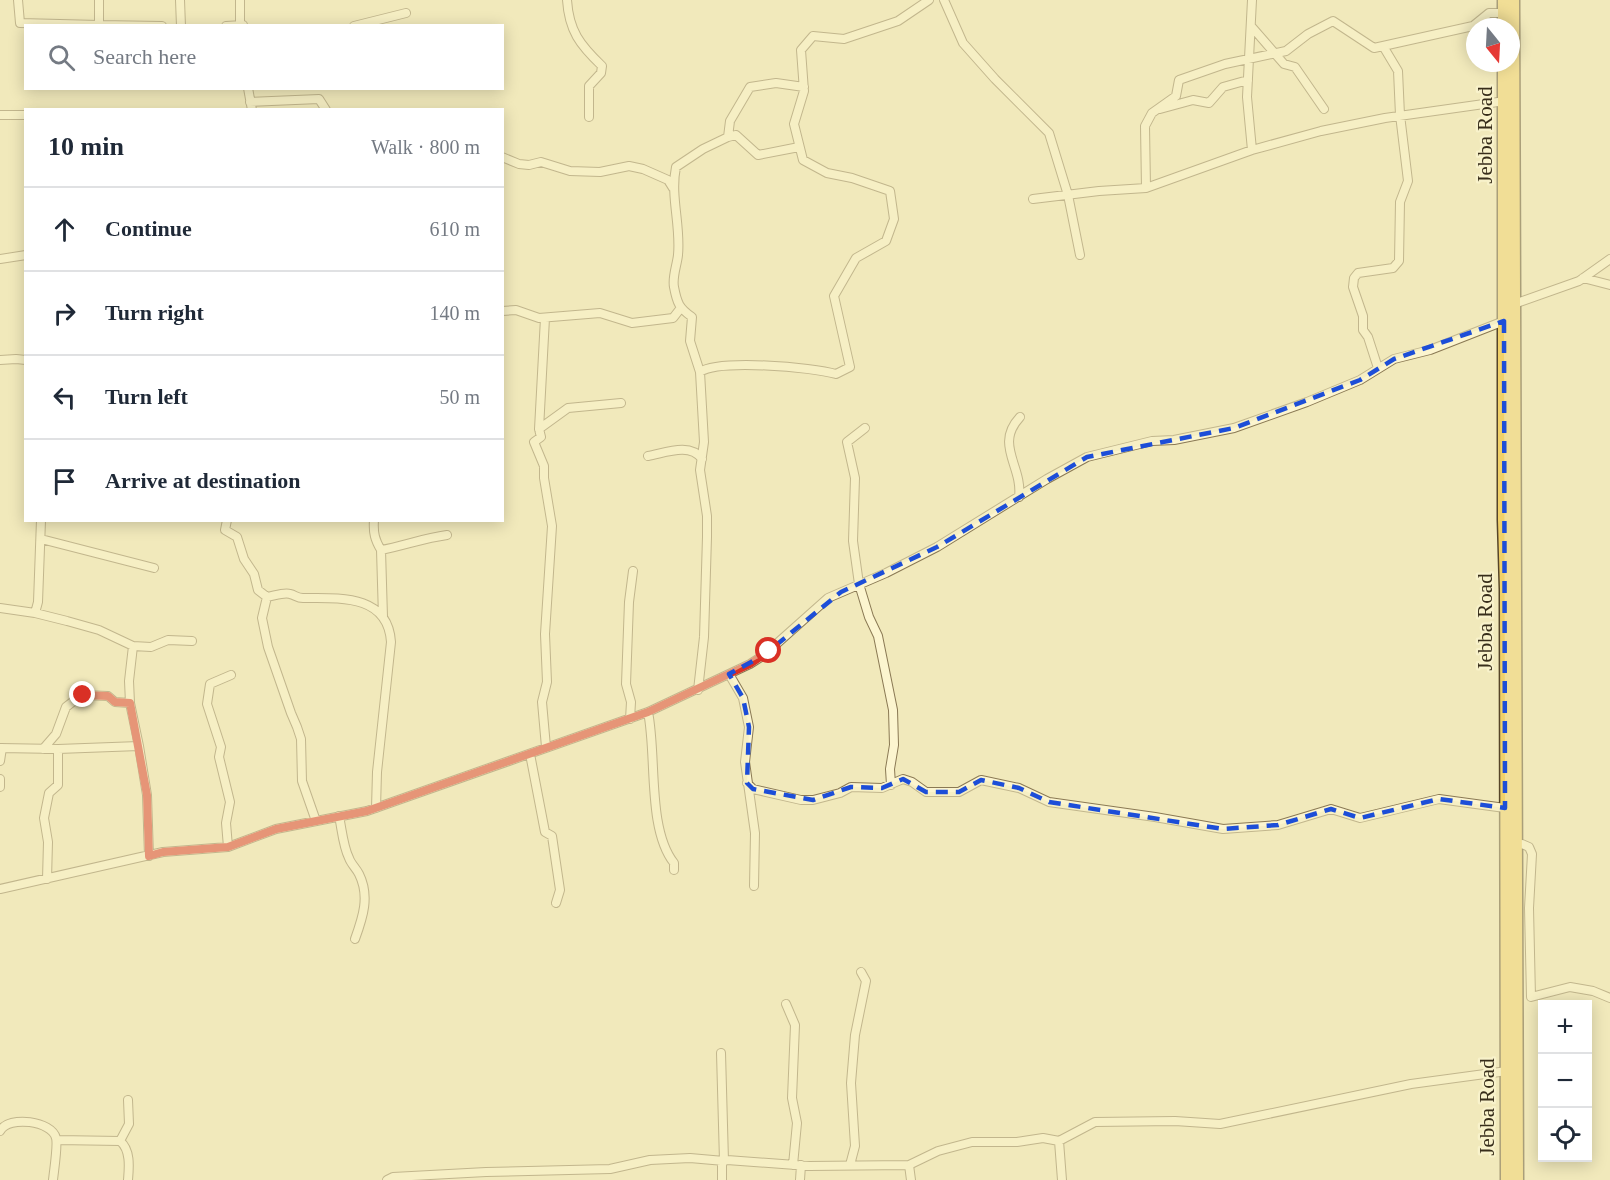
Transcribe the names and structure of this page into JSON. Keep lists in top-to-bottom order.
{
  "streets": {
    "highway": ["Jebba Road"]
  },
  "north": "bottom",
  "page": {
    "search": "Search here",
    "heading": ["10 min", "Walk · 800 m"],
    "list": [
      ["Continue", "610 m"],
      ["Turn right", "140 m"],
      ["Turn left", "50 m"],
      "Arrive at destination"
    ],
    "map_buttons": ["+", "−"]
  }
}
